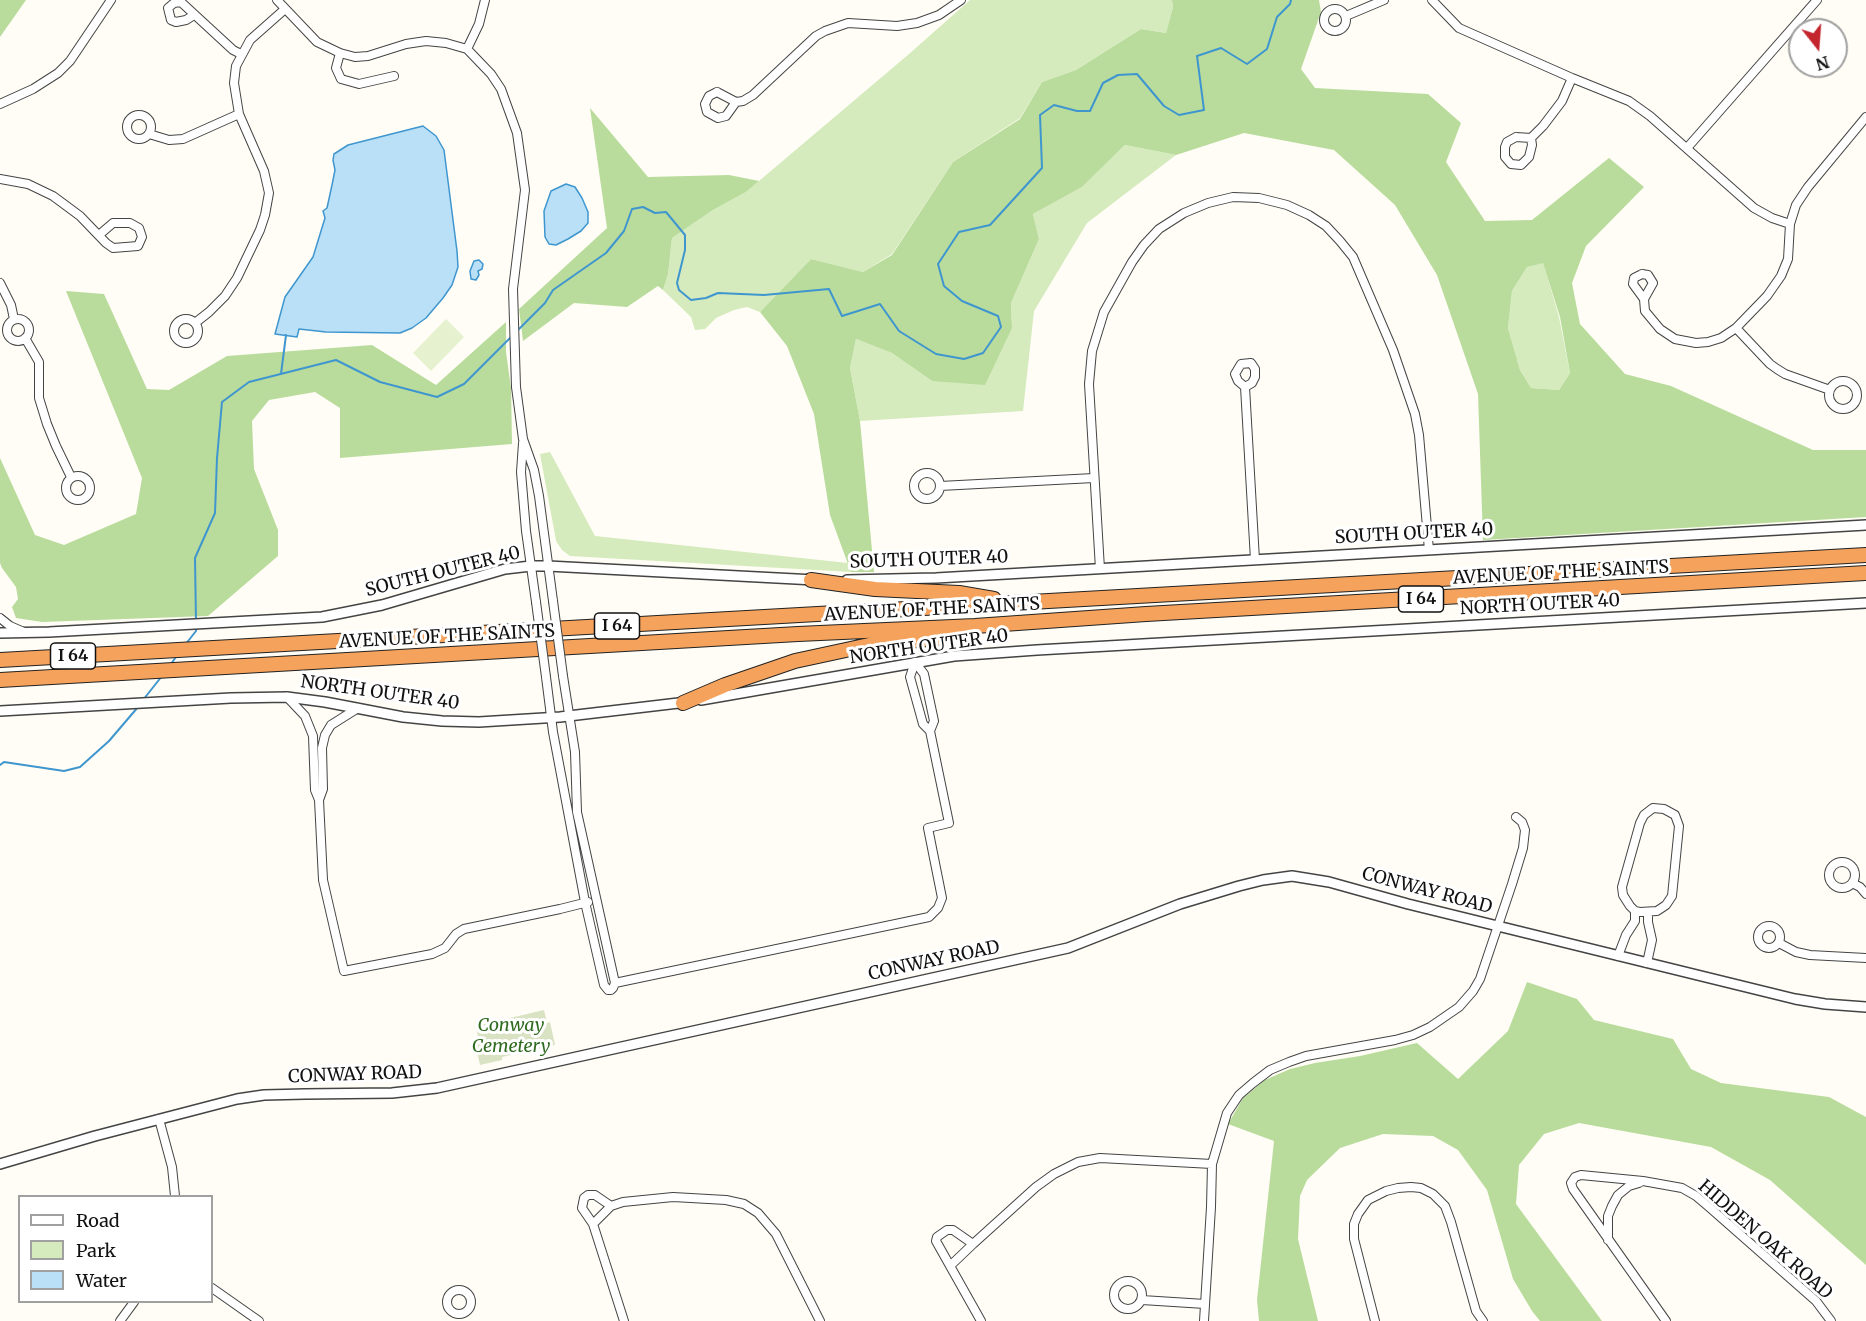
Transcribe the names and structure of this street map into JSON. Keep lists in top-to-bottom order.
{
  "streets": {
    "highway": ["AVENUE OF THE SAINTS", "I 64"],
    "street": [
      "SOUTH OUTER 40",
      "NORTH OUTER 40",
      "CONWAY ROAD",
      "HIDDEN OAK ROAD"
    ]
  },
  "parks": ["Conway Cemetery"],
  "legend": ["Road", "Park", "Water"],
  "north": "bottom"
}
